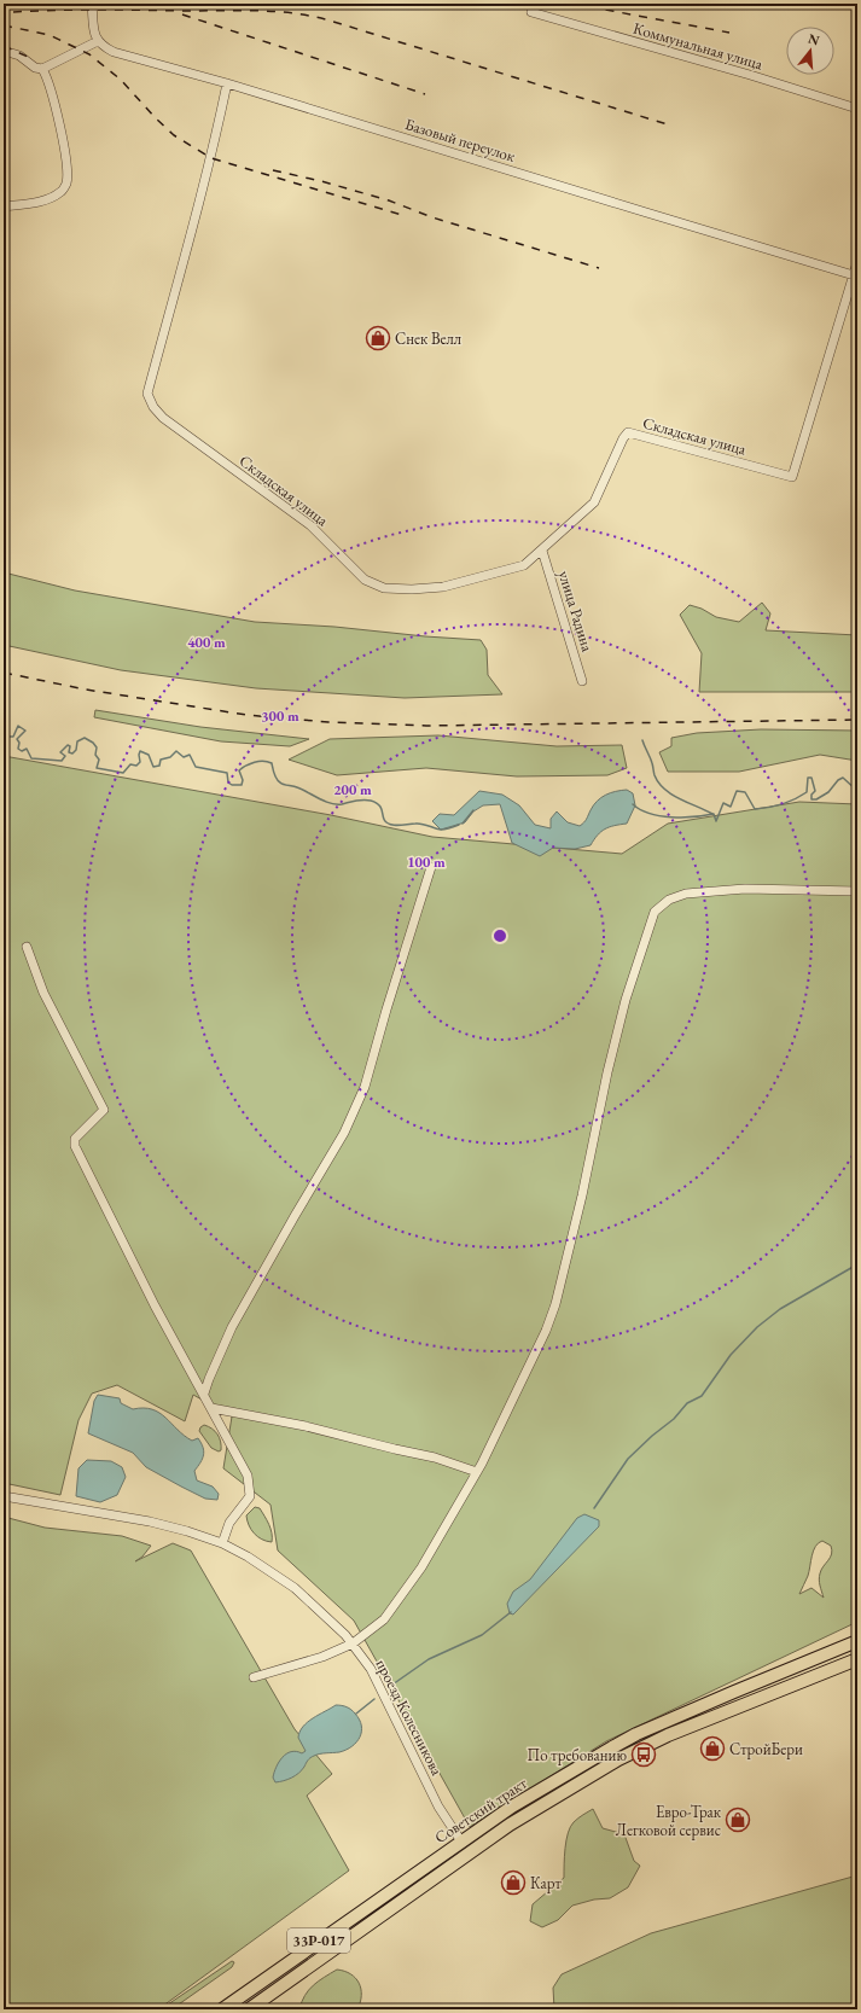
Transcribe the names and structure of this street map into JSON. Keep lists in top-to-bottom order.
{
  "streets": {
    "highway": ["Советский тракт", "33Р-017"],
    "street": [
      "Коммунальная улица",
      "Базовый переулок",
      "Складская улица",
      "улица Радина",
      "проезд Колесникова"
    ]
  },
  "crossings": [
    ["Базовый переулок", "Складская улица"],
    ["Складская улица", "улица Радина"],
    ["проезд Колесникова", "Советский тракт"]
  ],
  "places": {
    "shop": [
      "Снек Велл",
      "СтройБери",
      "Евро-Трак Легковой сервис",
      "Карт"
    ],
    "bus stop": ["По требованию"]
  },
  "north": "top",
  "rings": [
    "400 m",
    "300 m",
    "200 m",
    "100 m"
  ]
}
